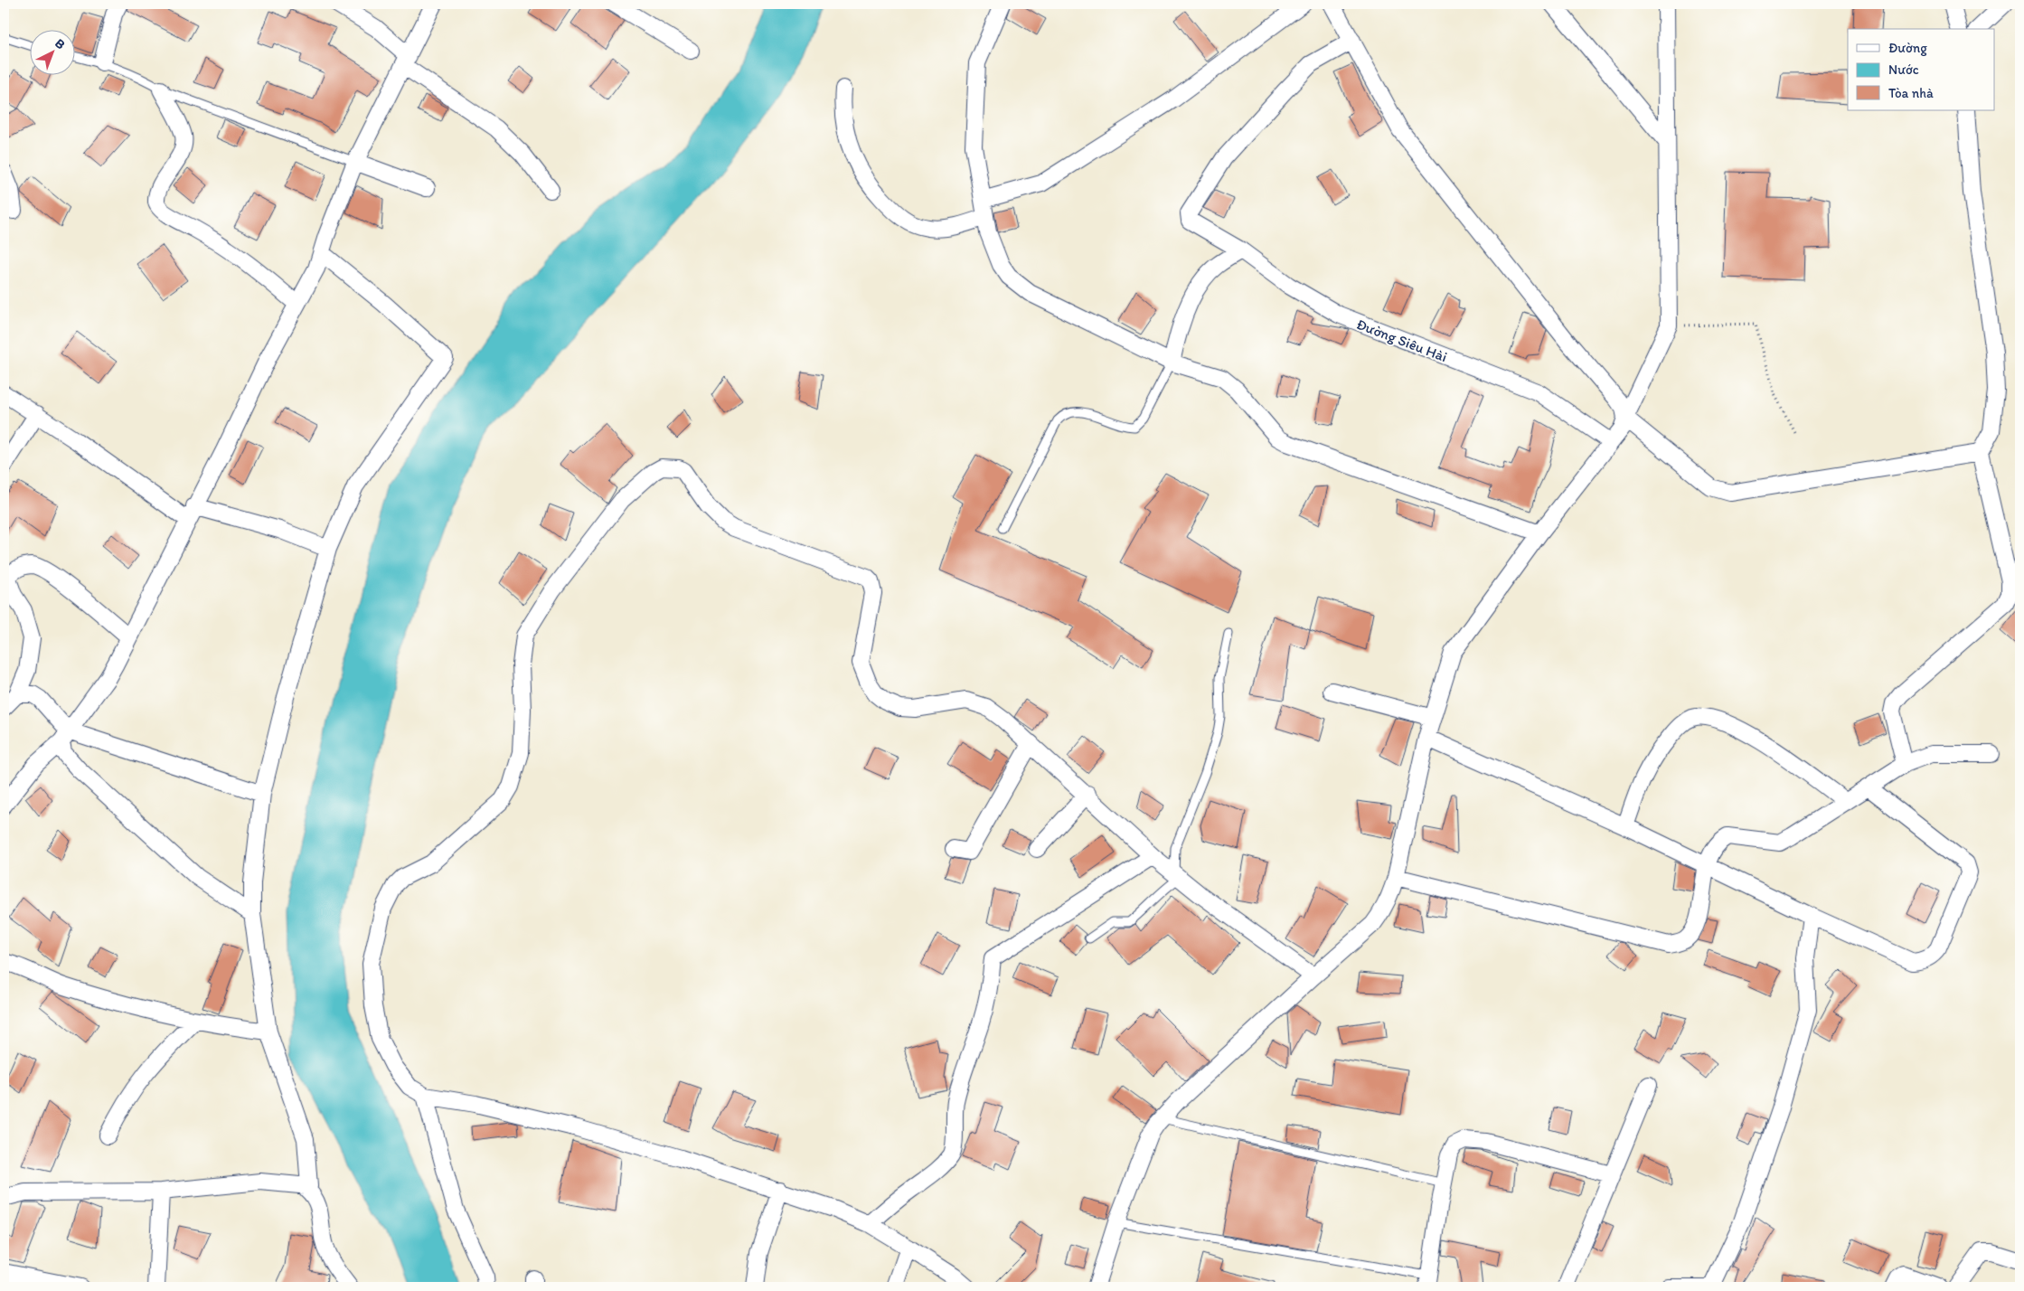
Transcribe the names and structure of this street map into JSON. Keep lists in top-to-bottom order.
{
  "streets": {
    "street": ["Đường Siêu Hài"]
  },
  "legend": ["Đường", "Nước", "Tòa nhà"],
  "north": "top right"
}
